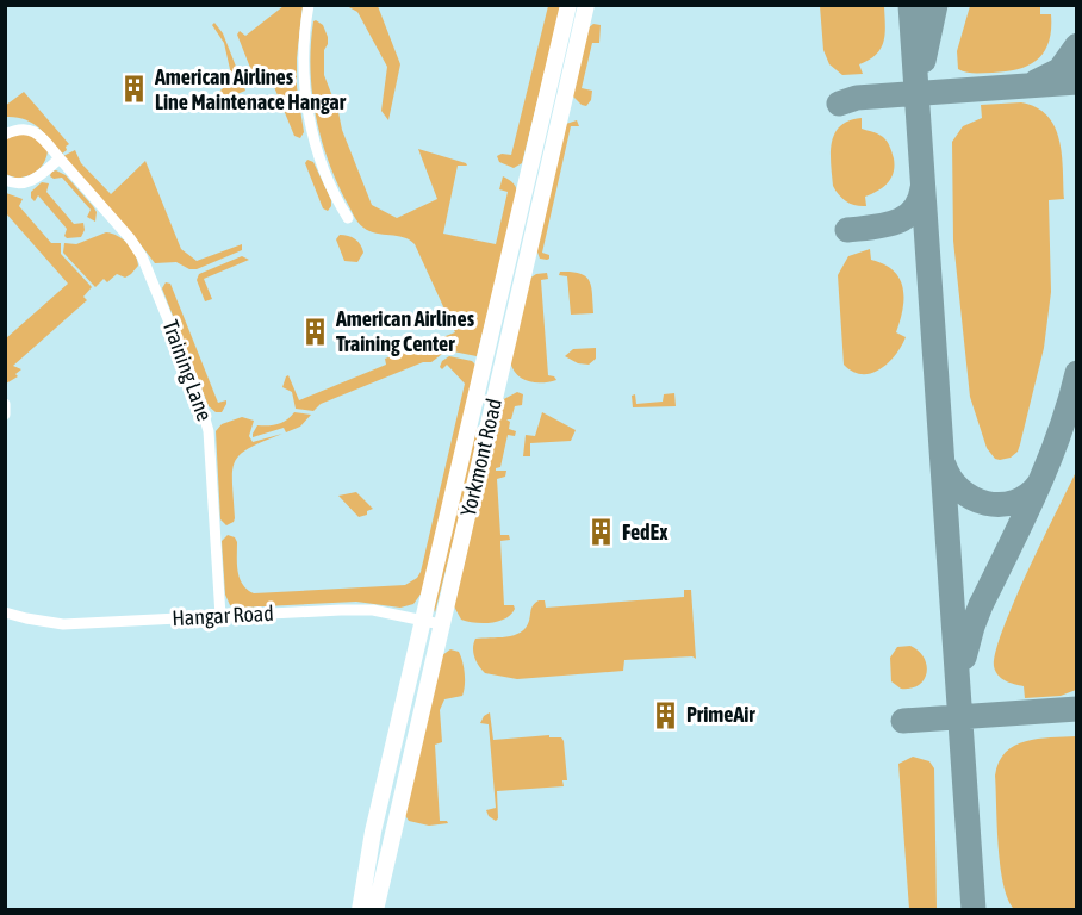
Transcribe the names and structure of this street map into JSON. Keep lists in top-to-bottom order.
{
  "streets": {
    "street": ["Training Lane", "Yorkmont Road", "Hangar Road"]
  },
  "crossings": [
    ["Training Lane", "Hangar Road"],
    ["Yorkmont Road", "Hangar Road"]
  ],
  "places": {
    "building": [
      "American Airlines Line Maintenace Hangar",
      "American Airlines Training Center",
      "FedEx",
      "PrimeAir"
    ]
  }
}
